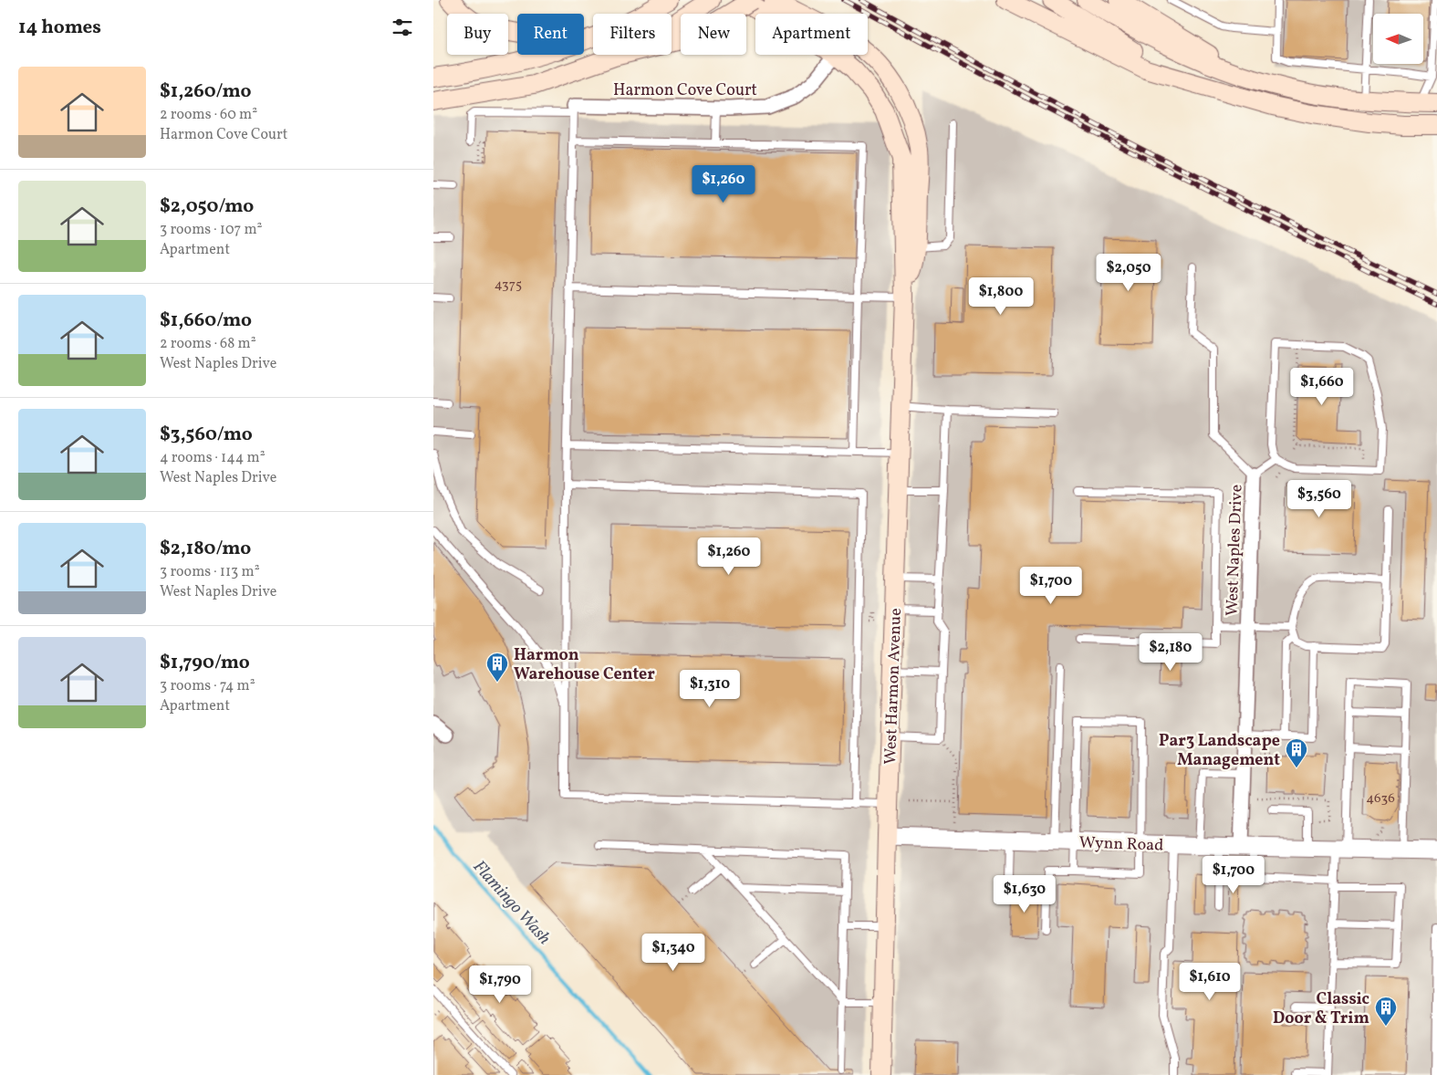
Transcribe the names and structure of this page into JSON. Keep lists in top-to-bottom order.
{
  "streets": {
    "main road": ["West Harmon Avenue"],
    "street": ["Harmon Cove Court", "West Naples Drive", "Wynn Road"]
  },
  "crossings": [
    ["Harmon Cove Court", "West Harmon Avenue"],
    ["West Naples Drive", "Wynn Road"],
    ["West Harmon Avenue", "Wynn Road"]
  ],
  "water": ["Flamingo Wash"],
  "places": {
    "building": ["Harmon Warehouse Center", "Par3 Landscape Management", "Classic Door & Trim"]
  },
  "house_numbers": ["4375", "4636"],
  "north": "left",
  "page": {
    "heading": "14 homes",
    "chip": [
      "Buy",
      "Rent",
      "Filters",
      "New",
      "Apartment"
    ],
    "list": [
      {
        "name": "$1,260/mo",
        "note": "2 rooms · 60 m² · Harmon Cove Court"
      },
      {
        "name": "$2,050/mo",
        "note": "3 rooms · 107 m² · Apartment"
      },
      {
        "name": "$1,660/mo",
        "note": "2 rooms · 68 m² · West Naples Drive"
      },
      {
        "name": "$3,560/mo",
        "note": "4 rooms · 144 m² · West Naples Drive"
      },
      {
        "name": "$2,180/mo",
        "note": "3 rooms · 113 m² · West Naples Drive"
      },
      {
        "name": "$1,790/mo",
        "note": "3 rooms · 74 m² · Apartment"
      }
    ],
    "price": [
      "$1,260",
      "$2,050",
      "$1,800",
      "$1,660",
      "$3,560",
      "$1,260",
      "$1,700",
      "$2,180",
      "$1,310",
      "$1,700",
      "$1,630",
      "$1,340",
      "$1,610",
      "$1,790"
    ]
  }
}
